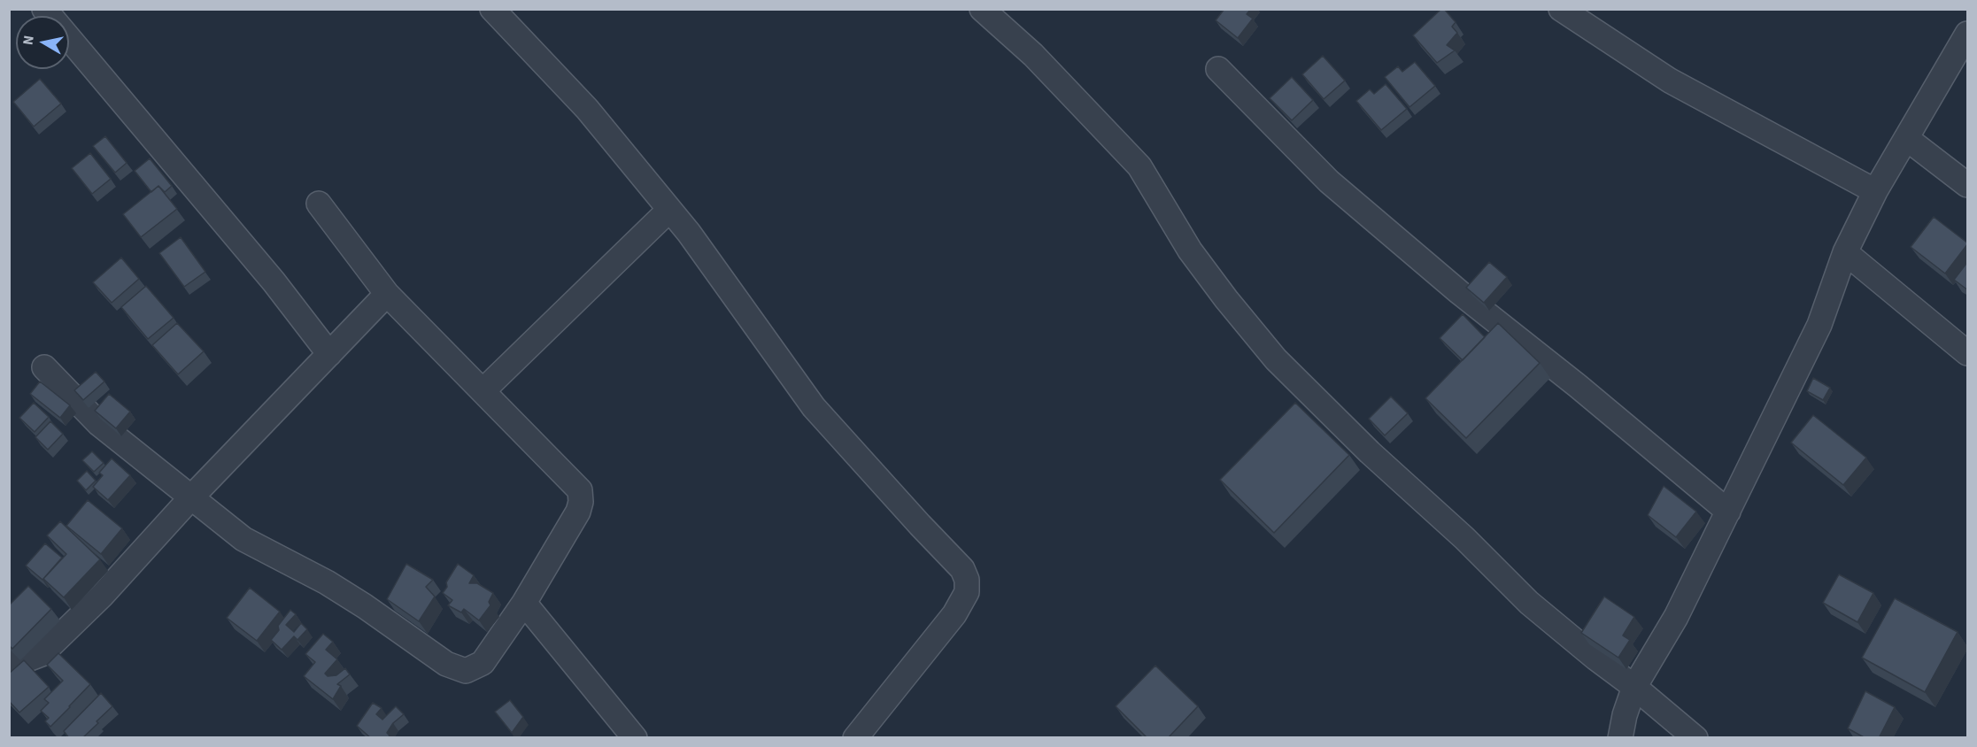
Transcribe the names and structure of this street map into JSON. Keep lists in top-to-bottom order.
{
  "north": "left"
}
